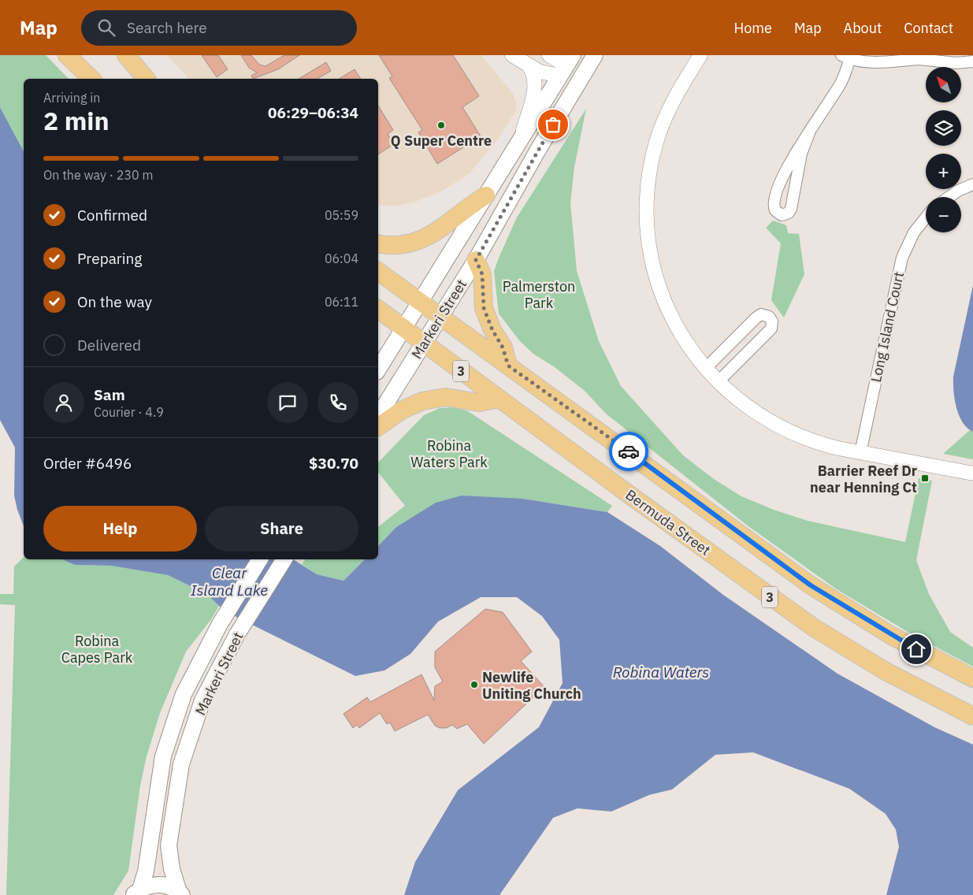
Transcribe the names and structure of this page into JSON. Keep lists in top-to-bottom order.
{
  "streets": {
    "main road": ["Markeri Street", "3", "Bermuda Street"],
    "street": ["Long Island Court"]
  },
  "crossings": [
    ["Markeri Street", "3"],
    ["Markeri Street", "Bermuda Street"]
  ],
  "water": ["Clear Island Lake", "Robina Waters"],
  "parks": ["Palmerston Park", "Robina Waters Park", "Robina Capes Park"],
  "places": {
    "other": ["Q Super Centre", "Newlife Uniting Church"],
    "transit": ["Barrier Reef Dr near Henning Ct"]
  },
  "north": "top left",
  "page": {
    "header": "Map",
    "search": "Search here",
    "nav": [
      "Home",
      "Map",
      "About",
      "Contact"
    ],
    "map_buttons": ["+", "−"],
    "heading": ["2 min", "Arriving in", "06:29–06:34"],
    "panel": [
      "Sam",
      "Courier · 4.9",
      "Order #6496",
      "$30.70"
    ],
    "bar": "On the way · 230 m",
    "list": [
      ["Confirmed", "05:59"],
      ["Preparing", "06:04"],
      ["On the way", "06:11"],
      "Delivered"
    ],
    "buttons": ["Help", "Share"]
  }
}
